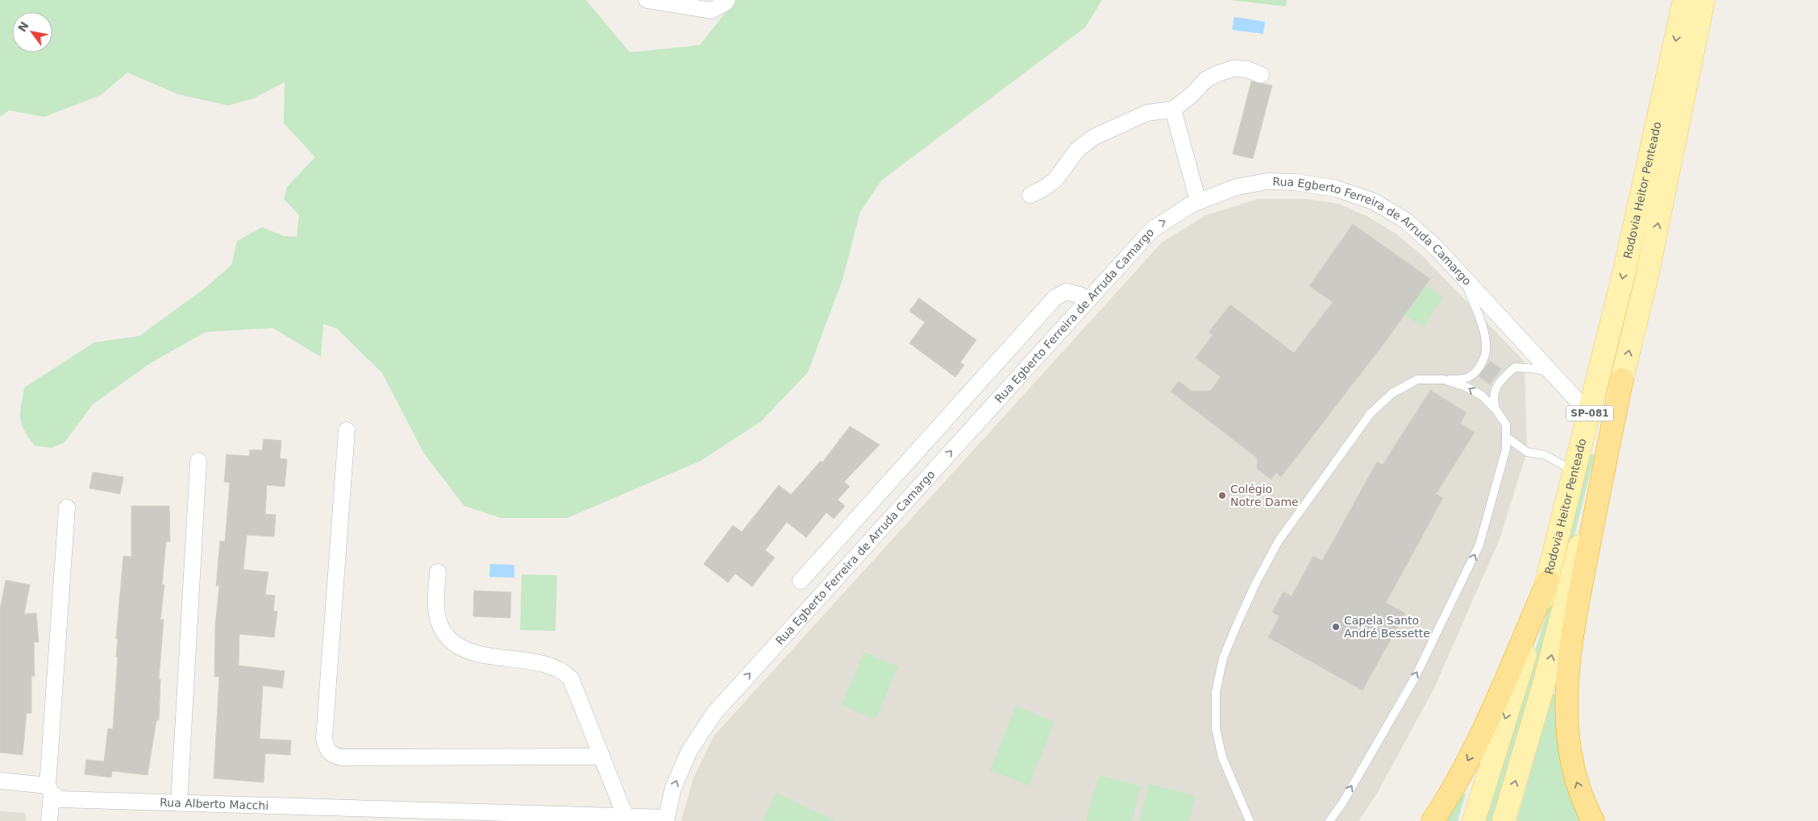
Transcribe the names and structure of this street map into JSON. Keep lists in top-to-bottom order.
{
  "streets": {
    "main road": ["Rodovia Heitor Penteado", "SP-081"],
    "street": ["Rua Egberto Ferreira de Arruda Camargo", "Rua Alberto Macchi"]
  },
  "crossings": [
    ["Rodovia Heitor Penteado", "Rua Egberto Ferreira de Arruda Camargo"],
    ["Rua Egberto Ferreira de Arruda Camargo", "Rua Alberto Macchi"]
  ],
  "places": ["Colégio Notre Dame", "Capela Santo André Bessette"],
  "north": "top left"
}
